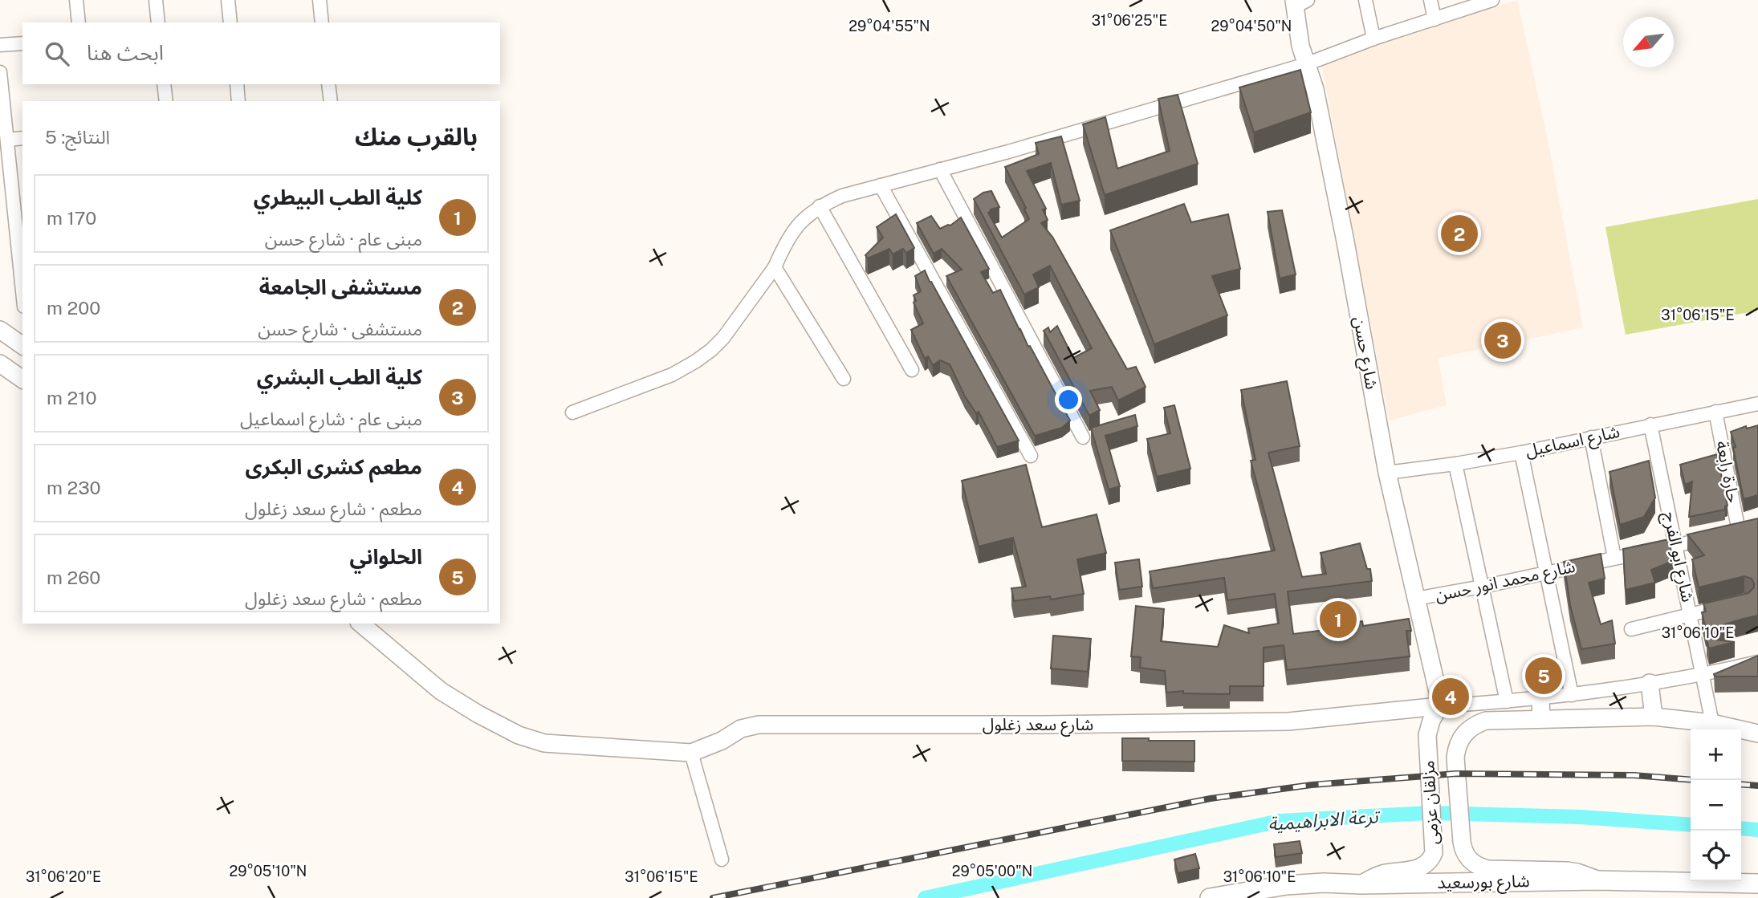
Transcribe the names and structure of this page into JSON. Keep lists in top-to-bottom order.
{
  "streets": {
    "main road": ["شارع بورسعيد"],
    "street": [
      "شارع حسن",
      "شارع اسماعيل",
      "حارة رابعة",
      "شارع ابو الفرج",
      "شارع محمد انور حسن",
      "شارع سعد زغلول",
      "مزلقان عزمى"
    ]
  },
  "crossings": [
    ["شارع حسن", "شارع اسماعيل"],
    ["شارع حسن", "شارع محمد انور حسن"],
    ["شارع حسن", "شارع سعد زغلول"],
    ["شارع حسن", "مزلقان عزمى"],
    ["شارع اسماعيل", "حارة رابعة"],
    ["شارع اسماعيل", "شارع ابو الفرج"],
    ["حارة رابعة", "شارع محمد انور حسن"],
    ["شارع ابو الفرج", "شارع محمد انور حسن"],
    ["شارع ابو الفرج", "شارع سعد زغلول"],
    ["شارع ابو الفرج", "مزلقان عزمى"],
    ["شارع سعد زغلول", "مزلقان عزمى"],
    ["مزلقان عزمى", "شارع بورسعيد"]
  ],
  "water": ["ترعة الابراهيمية"],
  "north": "bottom left",
  "page": {
    "search": "ابحث هنا",
    "heading": ["بالقرب منك", "النتائج: 5"],
    "list": [
      {
        "mark": "1",
        "name": "كلية الطب البيطري",
        "note": "مبنى عام · شارع حسن",
        "value": "170 m"
      },
      {
        "mark": "2",
        "name": "مستشفى الجامعة",
        "note": "مستشفى · شارع حسن",
        "value": "200 m"
      },
      {
        "mark": "3",
        "name": "كلية الطب البشري",
        "note": "مبنى عام · شارع اسماعيل",
        "value": "210 m"
      },
      {
        "mark": "4",
        "name": "مطعم كشرى البكرى",
        "note": "مطعم · شارع سعد زغلول",
        "value": "230 m"
      },
      {
        "mark": "5",
        "name": "الحلواني",
        "note": "مطعم · شارع سعد زغلول",
        "value": "260 m"
      }
    ],
    "pins": [
      "2",
      "3",
      "1",
      "5",
      "4"
    ],
    "map_buttons": ["+", "−"]
  },
  "coordinates": [
    "31°06'25\"E",
    "29°04'55\"N",
    "29°04'50\"N",
    "31°06'15\"E",
    "31°06'10\"E",
    "29°05'10\"N",
    "29°05'00\"N",
    "31°06'20\"E"
  ]
}
